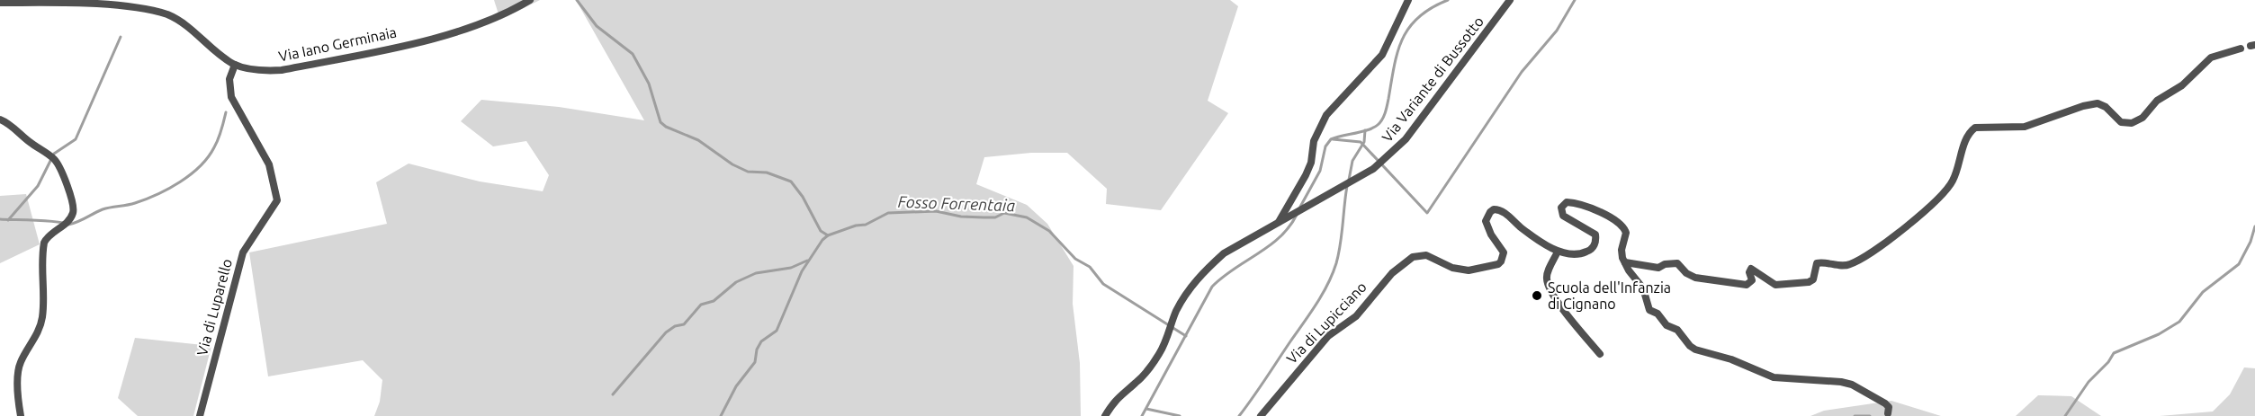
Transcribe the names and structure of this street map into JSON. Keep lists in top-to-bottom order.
{
  "streets": {
    "street": [
      "Via Iano Germinaia",
      "Via Variante di Bussotto",
      "Via di Luparello",
      "Via di Lupicciano"
    ]
  },
  "crossings": [
    ["Via Iano Germinaia", "Via di Luparello"]
  ],
  "water": ["Fosso Forrentaia"],
  "places": ["Scuola dell'Infanzia di Cignano"]
}
